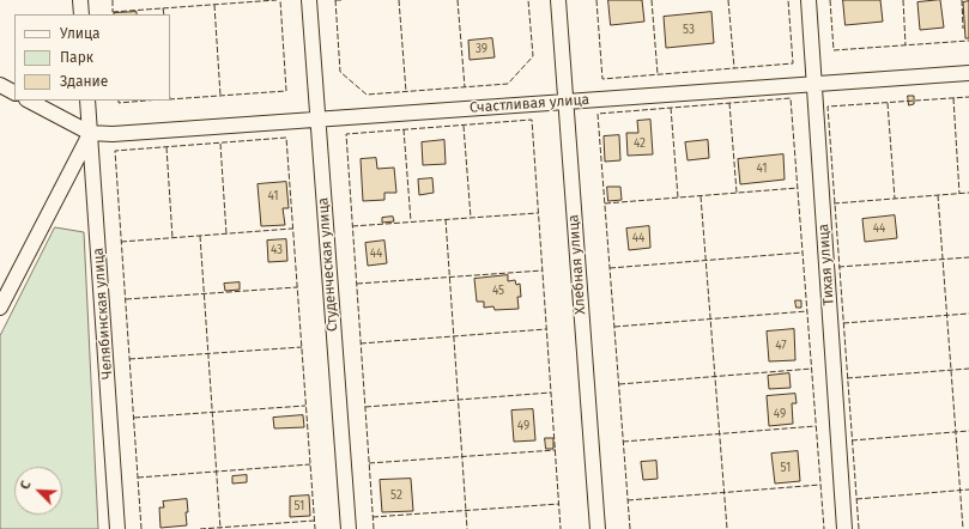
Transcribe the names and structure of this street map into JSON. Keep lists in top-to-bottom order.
{
  "streets": {
    "street": [
      "Счастливая улица",
      "Студенческая улица",
      "Хлебная улица",
      "Тихая улица",
      "Челябинская улица"
    ]
  },
  "crossings": [
    ["Счастливая улица", "Студенческая улица"],
    ["Счастливая улица", "Хлебная улица"],
    ["Счастливая улица", "Тихая улица"],
    ["Счастливая улица", "Челябинская улица"]
  ],
  "house_numbers": [
    "53",
    "39",
    "42",
    "41",
    "41",
    "44",
    "44",
    "43",
    "44",
    "45",
    "47",
    "49",
    "49",
    "51",
    "52",
    "51"
  ],
  "legend": ["Улица", "Парк", "Здание"],
  "north": "top left"
}
